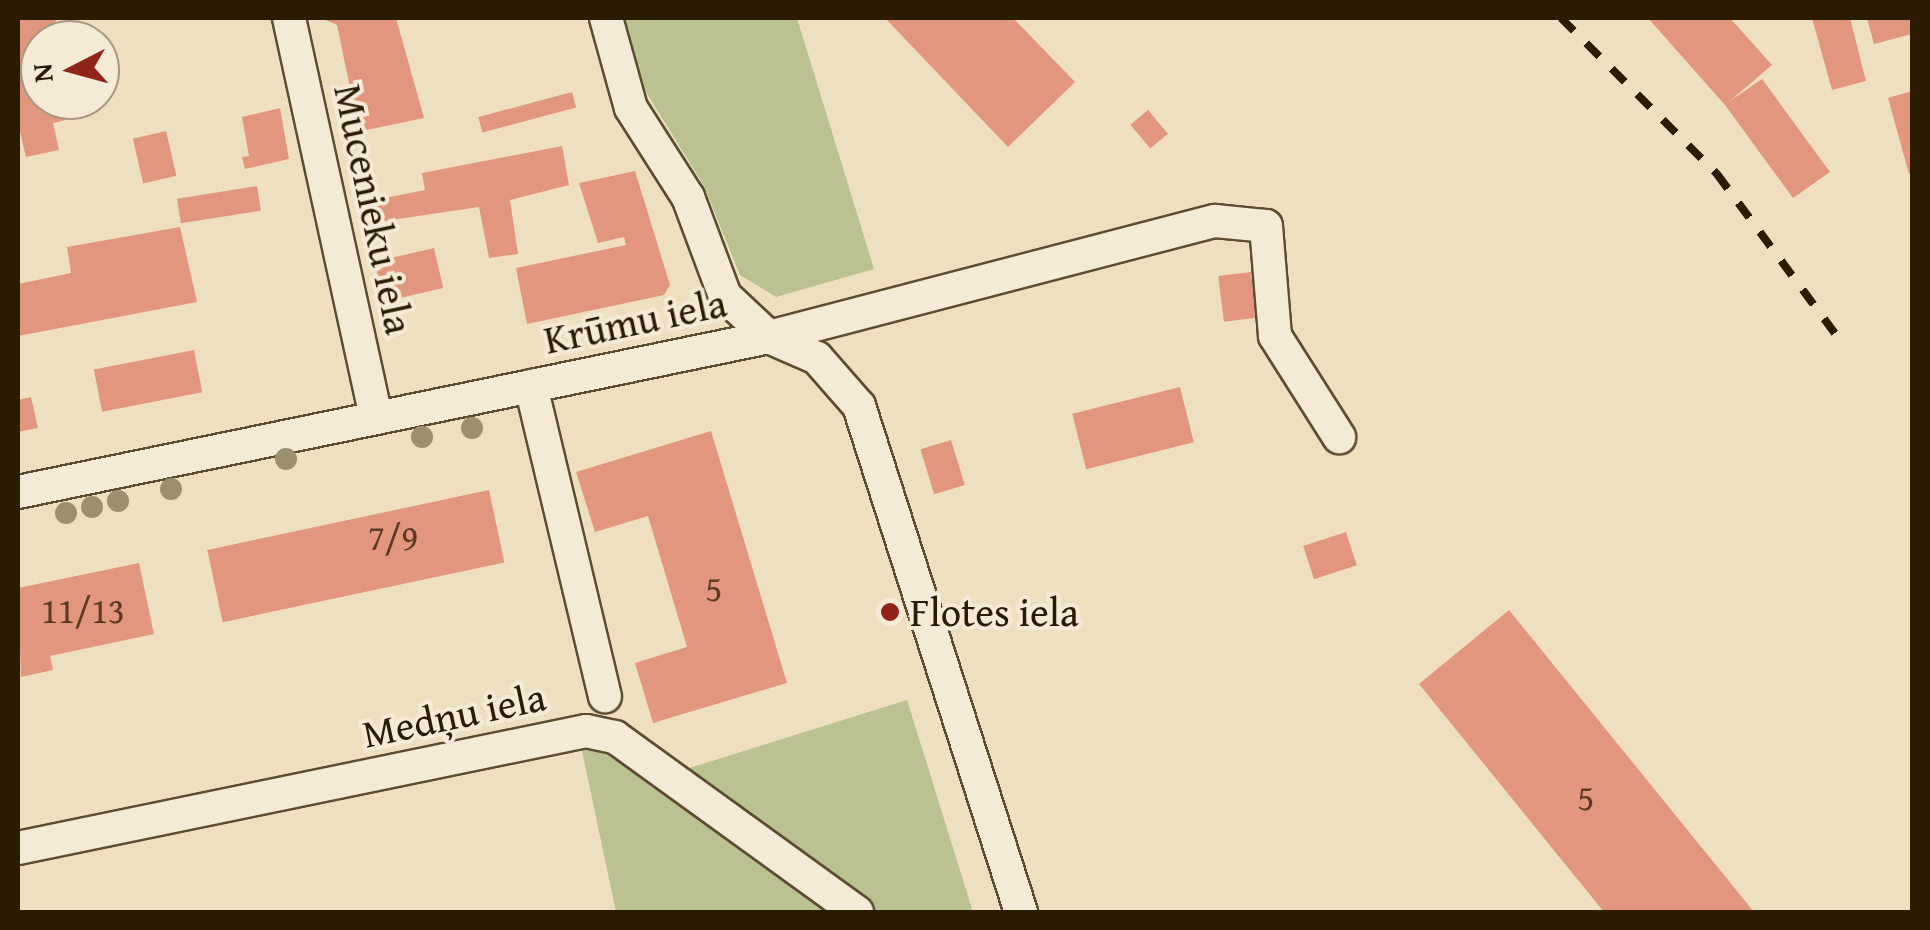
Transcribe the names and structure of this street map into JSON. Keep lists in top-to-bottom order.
{
  "streets": {
    "street": ["Mucenieku iela", "Krūmu iela", "Medņu iela"]
  },
  "crossings": [
    ["Mucenieku iela", "Krūmu iela"]
  ],
  "places": ["Flotes iela"],
  "house_numbers": [
    "7/9",
    "5",
    "11/13",
    "5"
  ],
  "north": "left"
}
